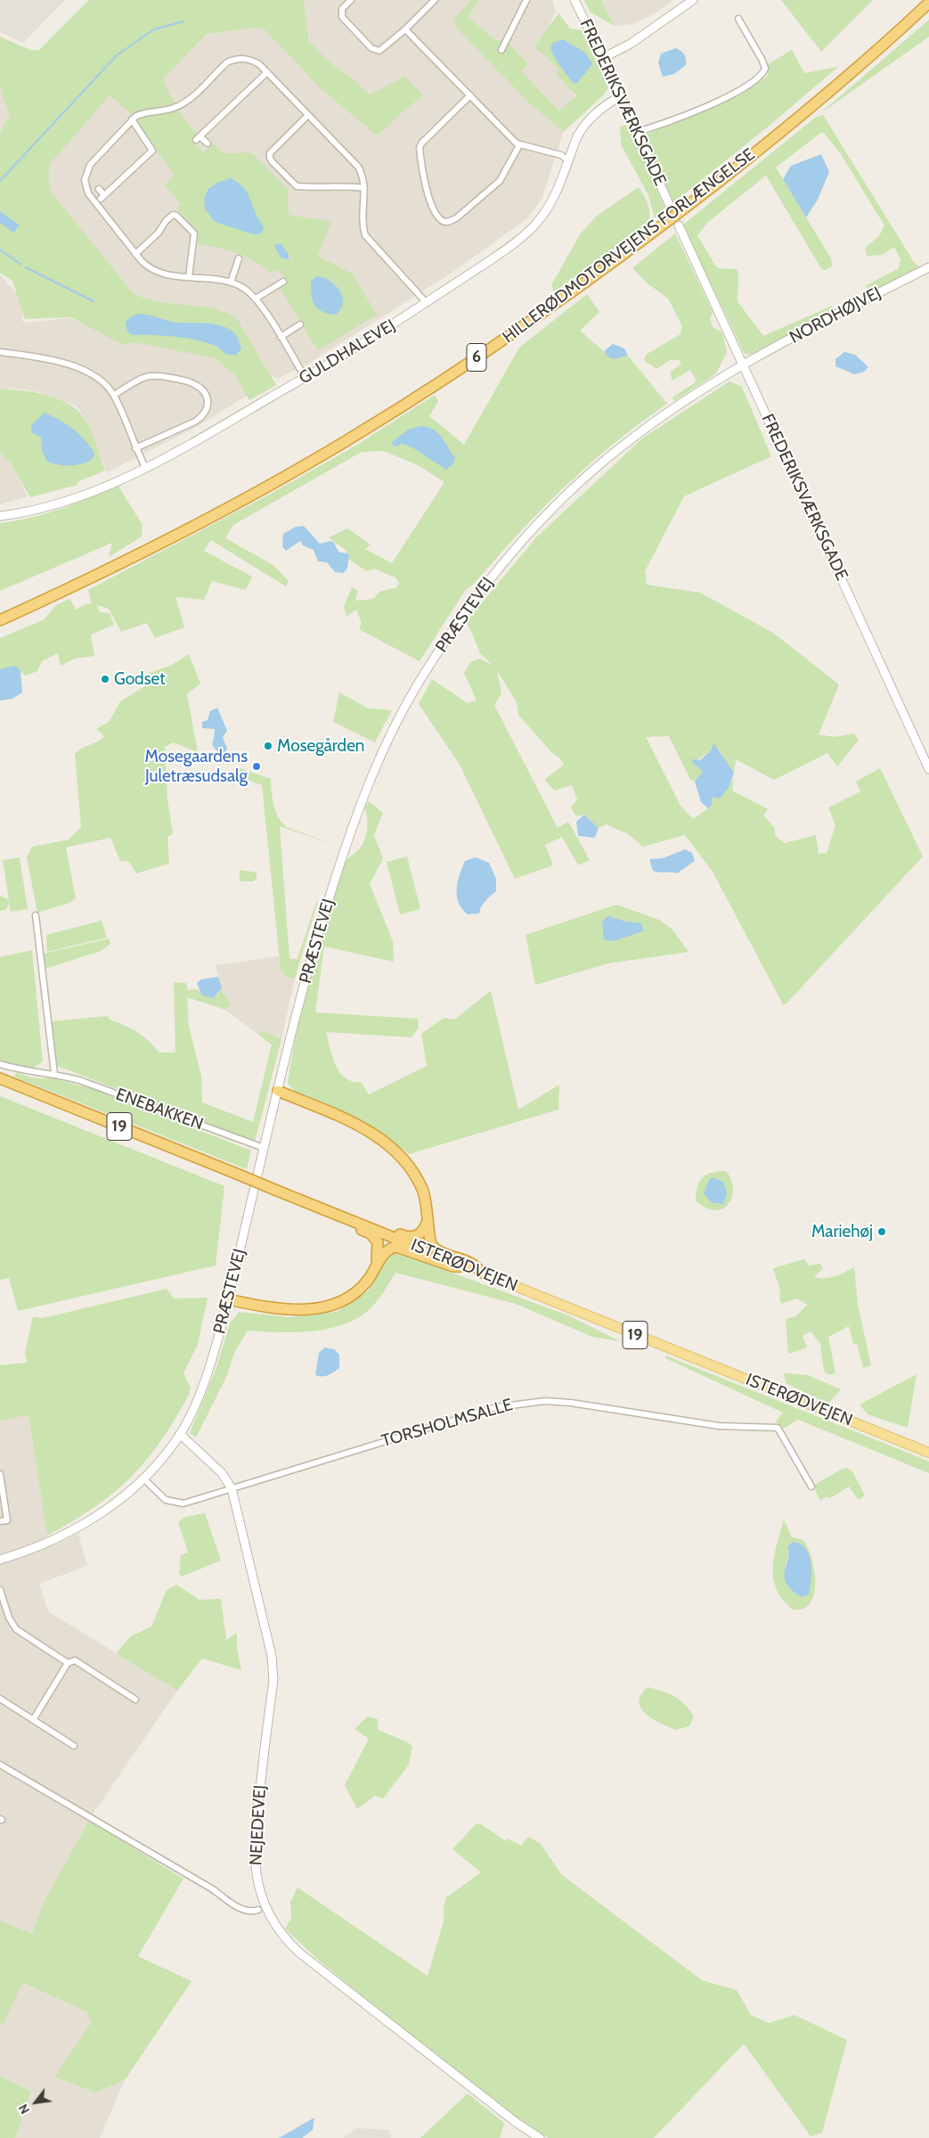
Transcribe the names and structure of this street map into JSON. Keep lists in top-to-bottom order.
{
  "streets": {
    "highway": [
      "HILLERØDMOTORVEJENS FORLÆNGELSE",
      "6",
      "19",
      "ISTERØDVEJEN"
    ],
    "street": [
      "FREDERIKSVÆRKSGADE",
      "NORDHØJVEJ",
      "GULDHALEVEJ",
      "PRÆSTEVEJ",
      "ENEBAKKEN",
      "TORSHOLMSALLE",
      "NEJEDEVEJ"
    ]
  },
  "crossings": [
    ["FREDERIKSVÆRKSGADE", "NORDHØJVEJ"],
    ["FREDERIKSVÆRKSGADE", "GULDHALEVEJ"],
    ["FREDERIKSVÆRKSGADE", "PRÆSTEVEJ"],
    ["NORDHØJVEJ", "PRÆSTEVEJ"],
    ["PRÆSTEVEJ", "ENEBAKKEN"],
    ["PRÆSTEVEJ", "TORSHOLMSALLE"],
    ["PRÆSTEVEJ", "NEJEDEVEJ"],
    ["TORSHOLMSALLE", "NEJEDEVEJ"]
  ],
  "places": [
    "Godset",
    "Mosegården",
    "Mosegaardens Juletræsudsalg",
    "Mariehøj"
  ],
  "north": "bottom left"
}
